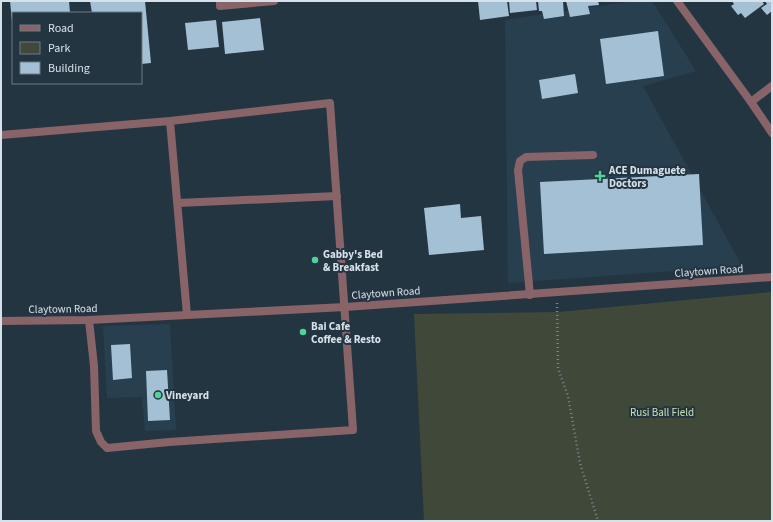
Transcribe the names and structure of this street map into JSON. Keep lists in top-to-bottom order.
{
  "streets": {
    "street": ["Claytown Road"]
  },
  "parks": ["Rusi Ball Field"],
  "places": {
    "health": ["ACE Dumaguete Doctors"],
    "other": ["Gabby's Bed & Breakfast", "Bai Cafe Coffee & Resto", "Vineyard"]
  },
  "legend": ["Road", "Park", "Building"]
}
